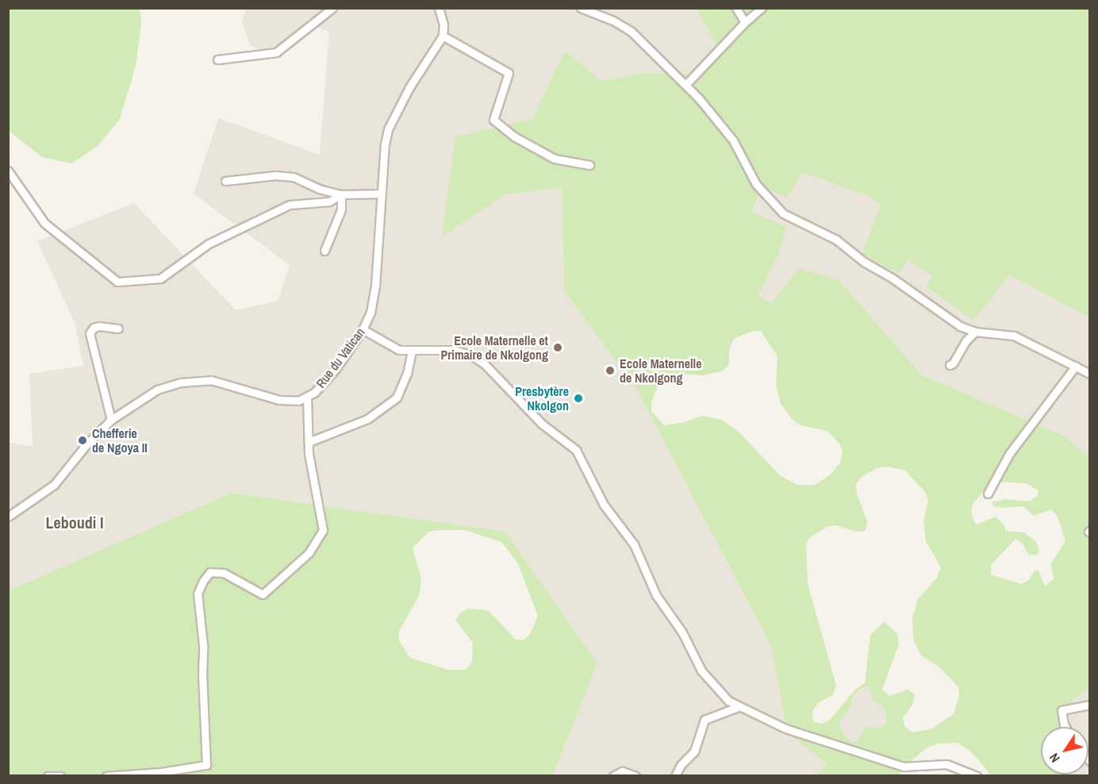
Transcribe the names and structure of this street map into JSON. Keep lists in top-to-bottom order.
{
  "streets": {
    "street": ["Rue du Vatican"]
  },
  "districts": ["Leboudi I"],
  "places": [
    "Ecole Maternelle et Primaire de Nkolgong",
    "Ecole Maternelle de Nkolgong",
    "Presbytère Nkolgon",
    "Chefferie de Ngoya II"
  ],
  "north": "bottom left"
}
